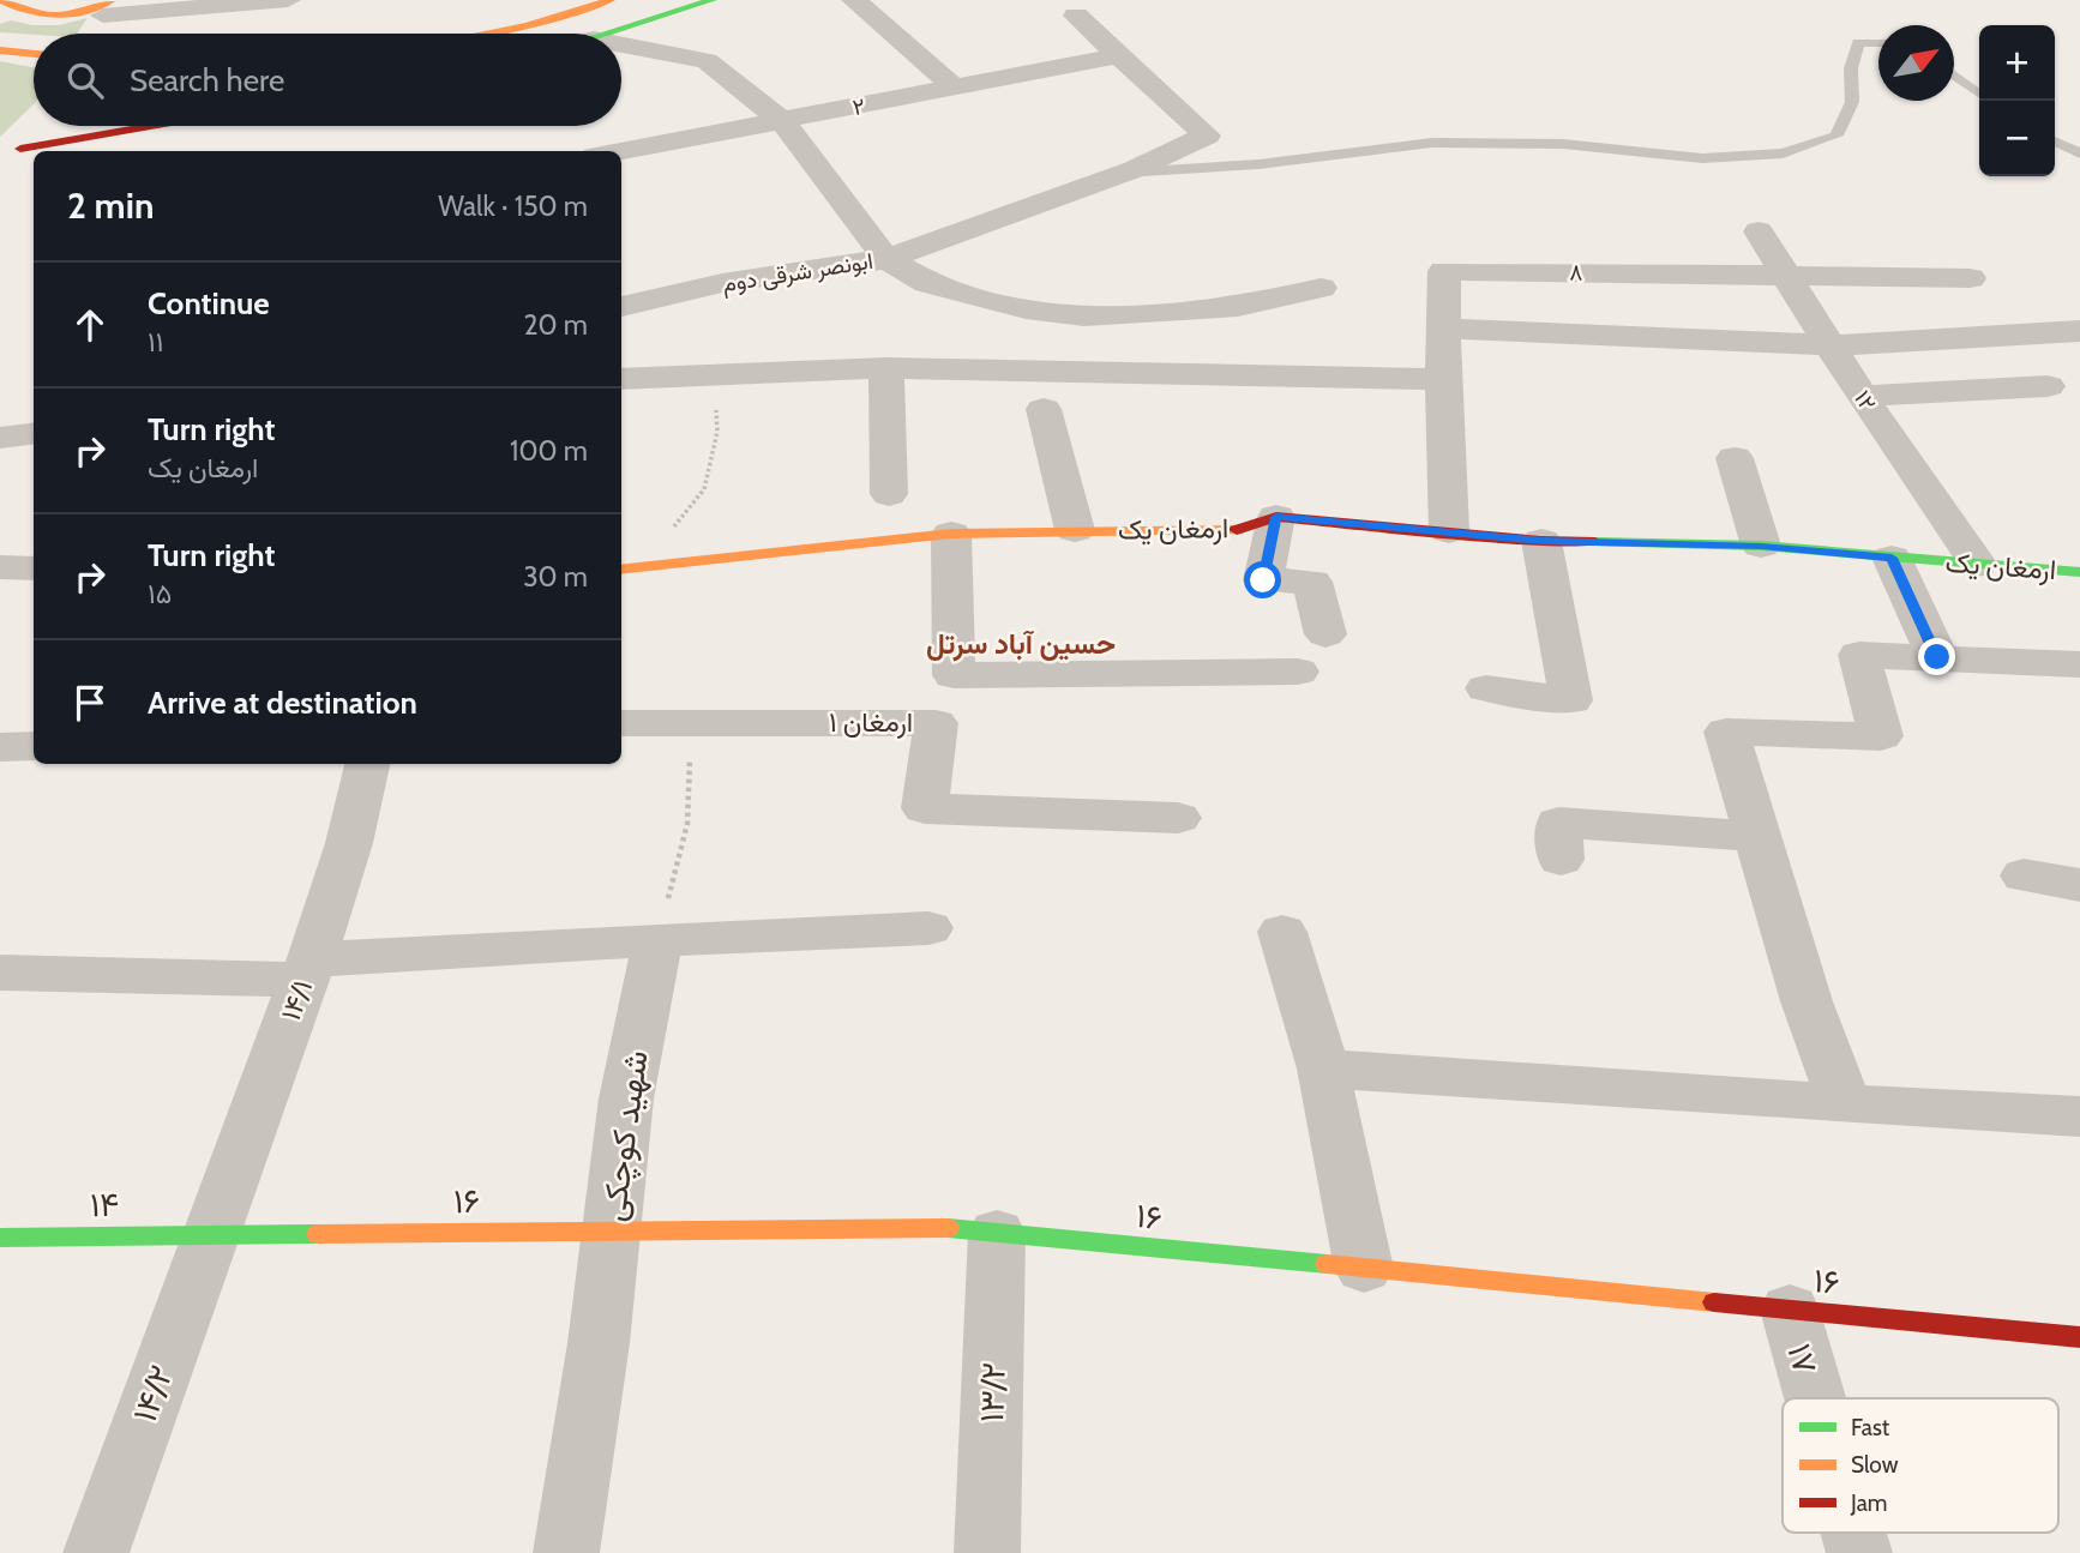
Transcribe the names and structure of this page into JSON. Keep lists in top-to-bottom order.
{
  "streets": {
    "main road": ["ارمغان یک", "۱۶", "۱۴"],
    "street": [
      "۲",
      "ابونصر شرقی دوم",
      "۸",
      "۱۲",
      "ارمغان ۱",
      "۱۴/۱",
      "شهید کوچکی",
      "۱۷",
      "۱۳/۲",
      "۱۴/۲"
    ]
  },
  "crossings": [
    ["۸", "۱۲"],
    ["۸", "ارمغان یک"],
    ["۱۲", "ارمغان یک"],
    ["۱۴/۱", "۱۶"],
    ["۱۴/۱", "۱۴"],
    ["۱۴/۱", "۱۴/۲"],
    ["شهید کوچکی", "۱۶"],
    ["۱۶", "۱۴"],
    ["۱۶", "۱۷"],
    ["۱۶", "۱۳/۲"],
    ["۱۶", "۱۴/۲"],
    ["۱۴", "۱۴/۲"]
  ],
  "districts": ["حسین آباد سرتل"],
  "legend": ["Fast", "Slow", "Jam"],
  "north": "top right",
  "page": {
    "map_buttons": ["+", "−"],
    "search": "Search here",
    "heading": ["2 min", "Walk · 150 m"],
    "list": [
      ["Continue", "۱۱", "20 m"],
      ["Turn right", "ارمغان یک", "100 m"],
      ["Turn right", "۱۵", "30 m"],
      "Arrive at destination"
    ]
  }
}
